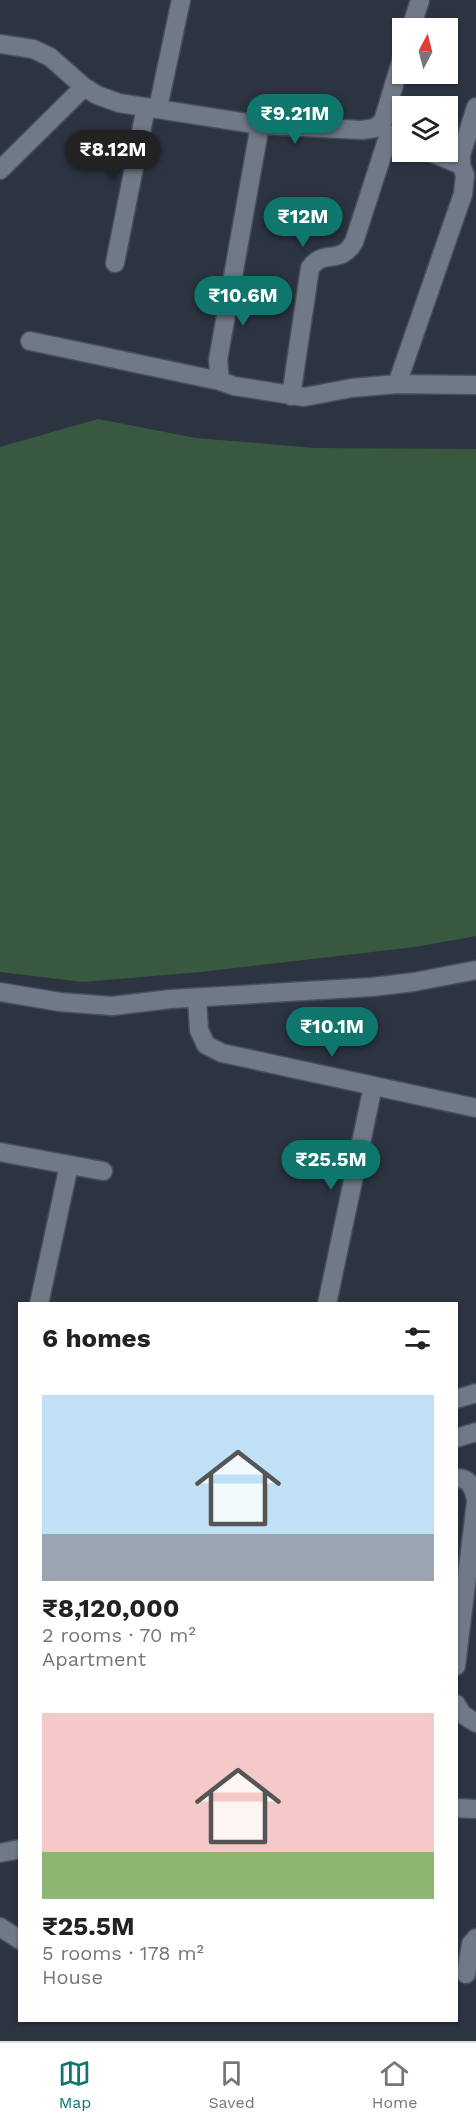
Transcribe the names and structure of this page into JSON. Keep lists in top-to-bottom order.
{
  "north": "top",
  "page": {
    "price": [
      "₹9.21M",
      "₹8.12M",
      "₹12M",
      "₹10.6M",
      "₹10.1M",
      "₹25.5M"
    ],
    "heading": "6 homes",
    "list": [
      {
        "name": "₹8,120,000",
        "note": "2 rooms · 70 m² · Apartment"
      },
      {
        "name": "₹25.5M",
        "note": "5 rooms · 178 m² · House"
      }
    ],
    "tabs": ["Map", "Saved", "Home"]
  }
}
